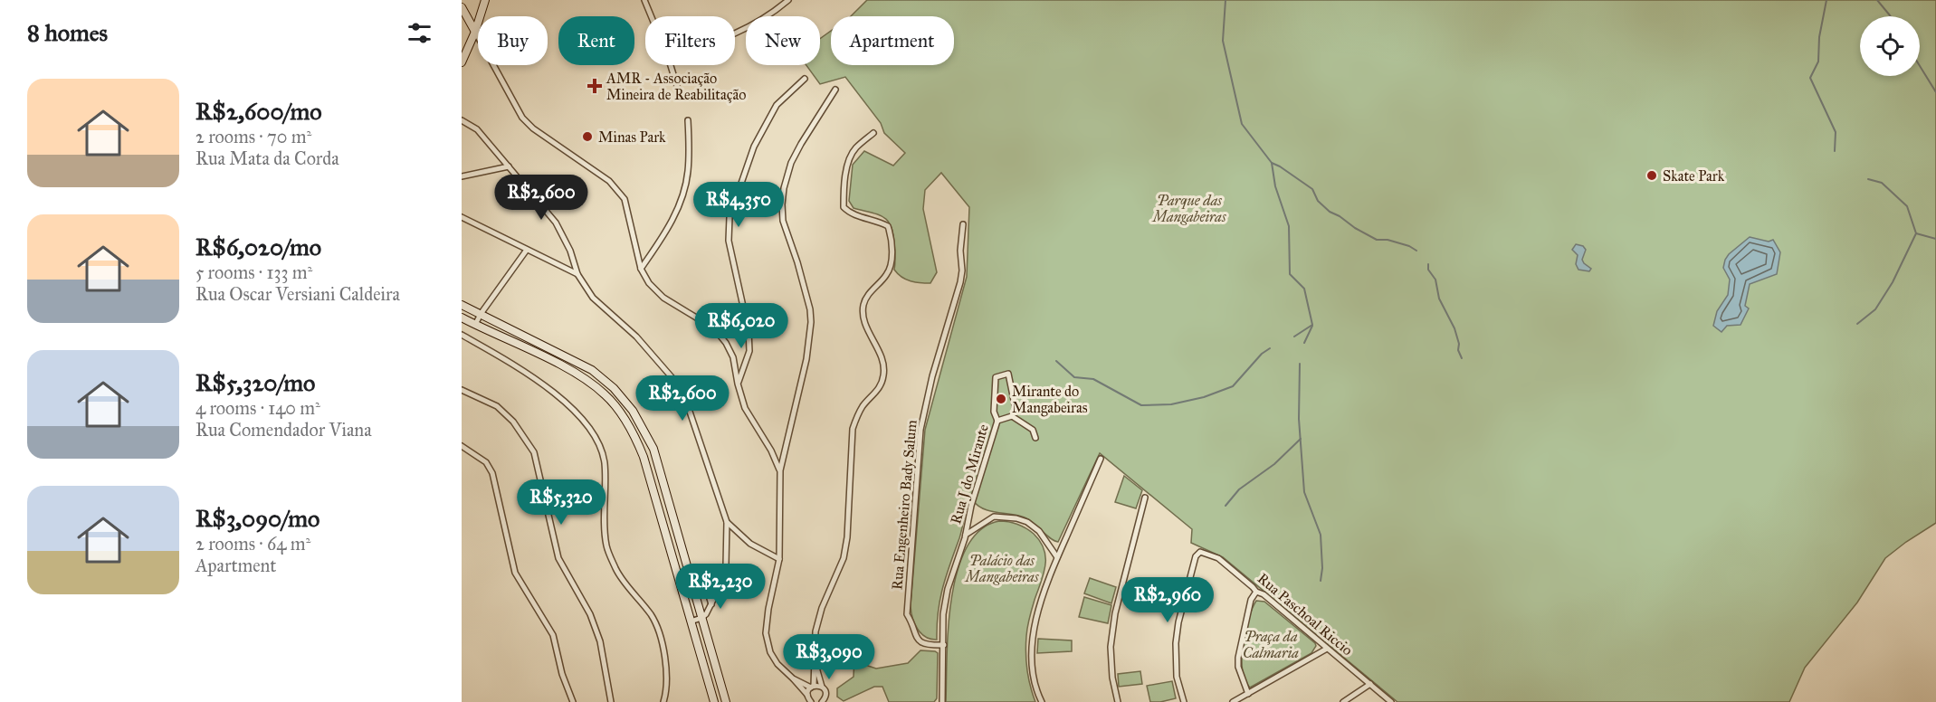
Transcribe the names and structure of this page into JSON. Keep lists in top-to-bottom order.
{
  "streets": {
    "street": ["Rua J do Mirante", "Rua Engenheiro Bady Salum", "Rua Paschoal Riccio"]
  },
  "crossings": [
    ["Rua J do Mirante", "Rua Engenheiro Bady Salum"]
  ],
  "parks": ["Parque das Mangabeiras", "Palácio das Mangabeiras", "Praça da Calmaria"],
  "places": {
    "health": ["AMR - Associação Mineira de Reabilitação"],
    "other": ["Minas Park", "Skate Park", "Mirante do Mangabeiras"]
  },
  "page": {
    "heading": "8 homes",
    "chip": [
      "Buy",
      "Rent",
      "Filters",
      "New",
      "Apartment"
    ],
    "list": [
      {
        "name": "R$2,600/mo",
        "note": "2 rooms · 70 m² · Rua Mata da Corda"
      },
      {
        "name": "R$6,020/mo",
        "note": "5 rooms · 133 m² · Rua Oscar Versiani Caldeira"
      },
      {
        "name": "R$5,320/mo",
        "note": "4 rooms · 140 m² · Rua Comendador Viana"
      },
      {
        "name": "R$3,090/mo",
        "note": "2 rooms · 64 m² · Apartment"
      }
    ],
    "price": [
      "R$2,600",
      "R$4,350",
      "R$6,020",
      "R$2,600",
      "R$5,320",
      "R$2,230",
      "R$2,960",
      "R$3,090"
    ]
  }
}
